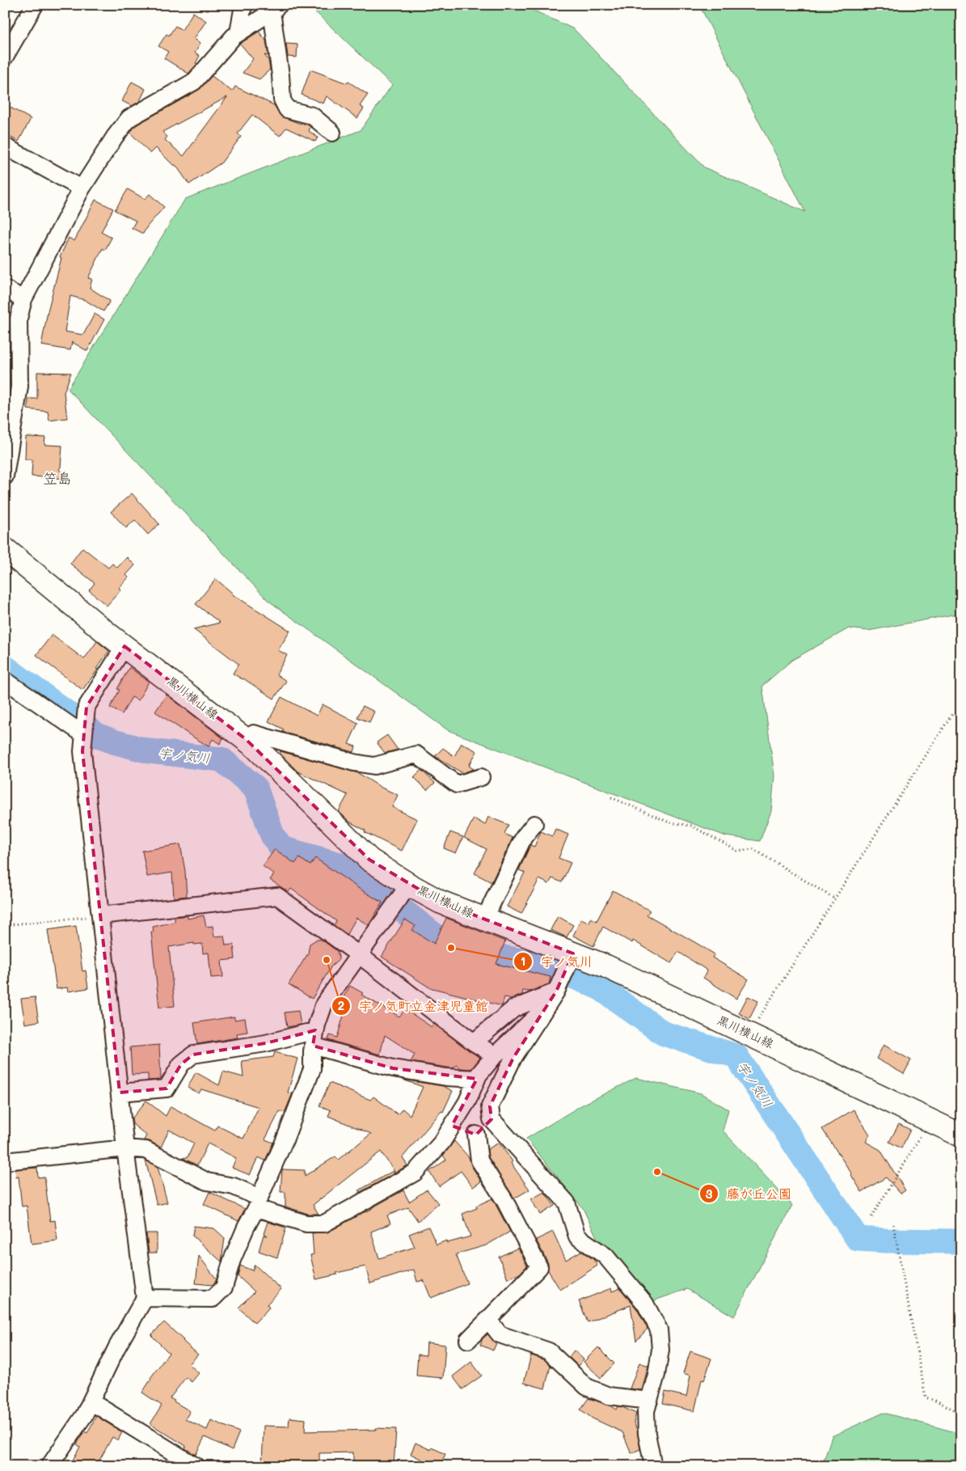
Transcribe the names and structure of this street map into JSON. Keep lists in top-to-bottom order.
{
  "streets": {
    "main road": ["黒川横山線"]
  },
  "districts": ["笠島"],
  "water": ["宇ノ気川"],
  "places": ["宇ノ気川", "宇ノ気町立金津児童館", "藤が丘公園"]
}
